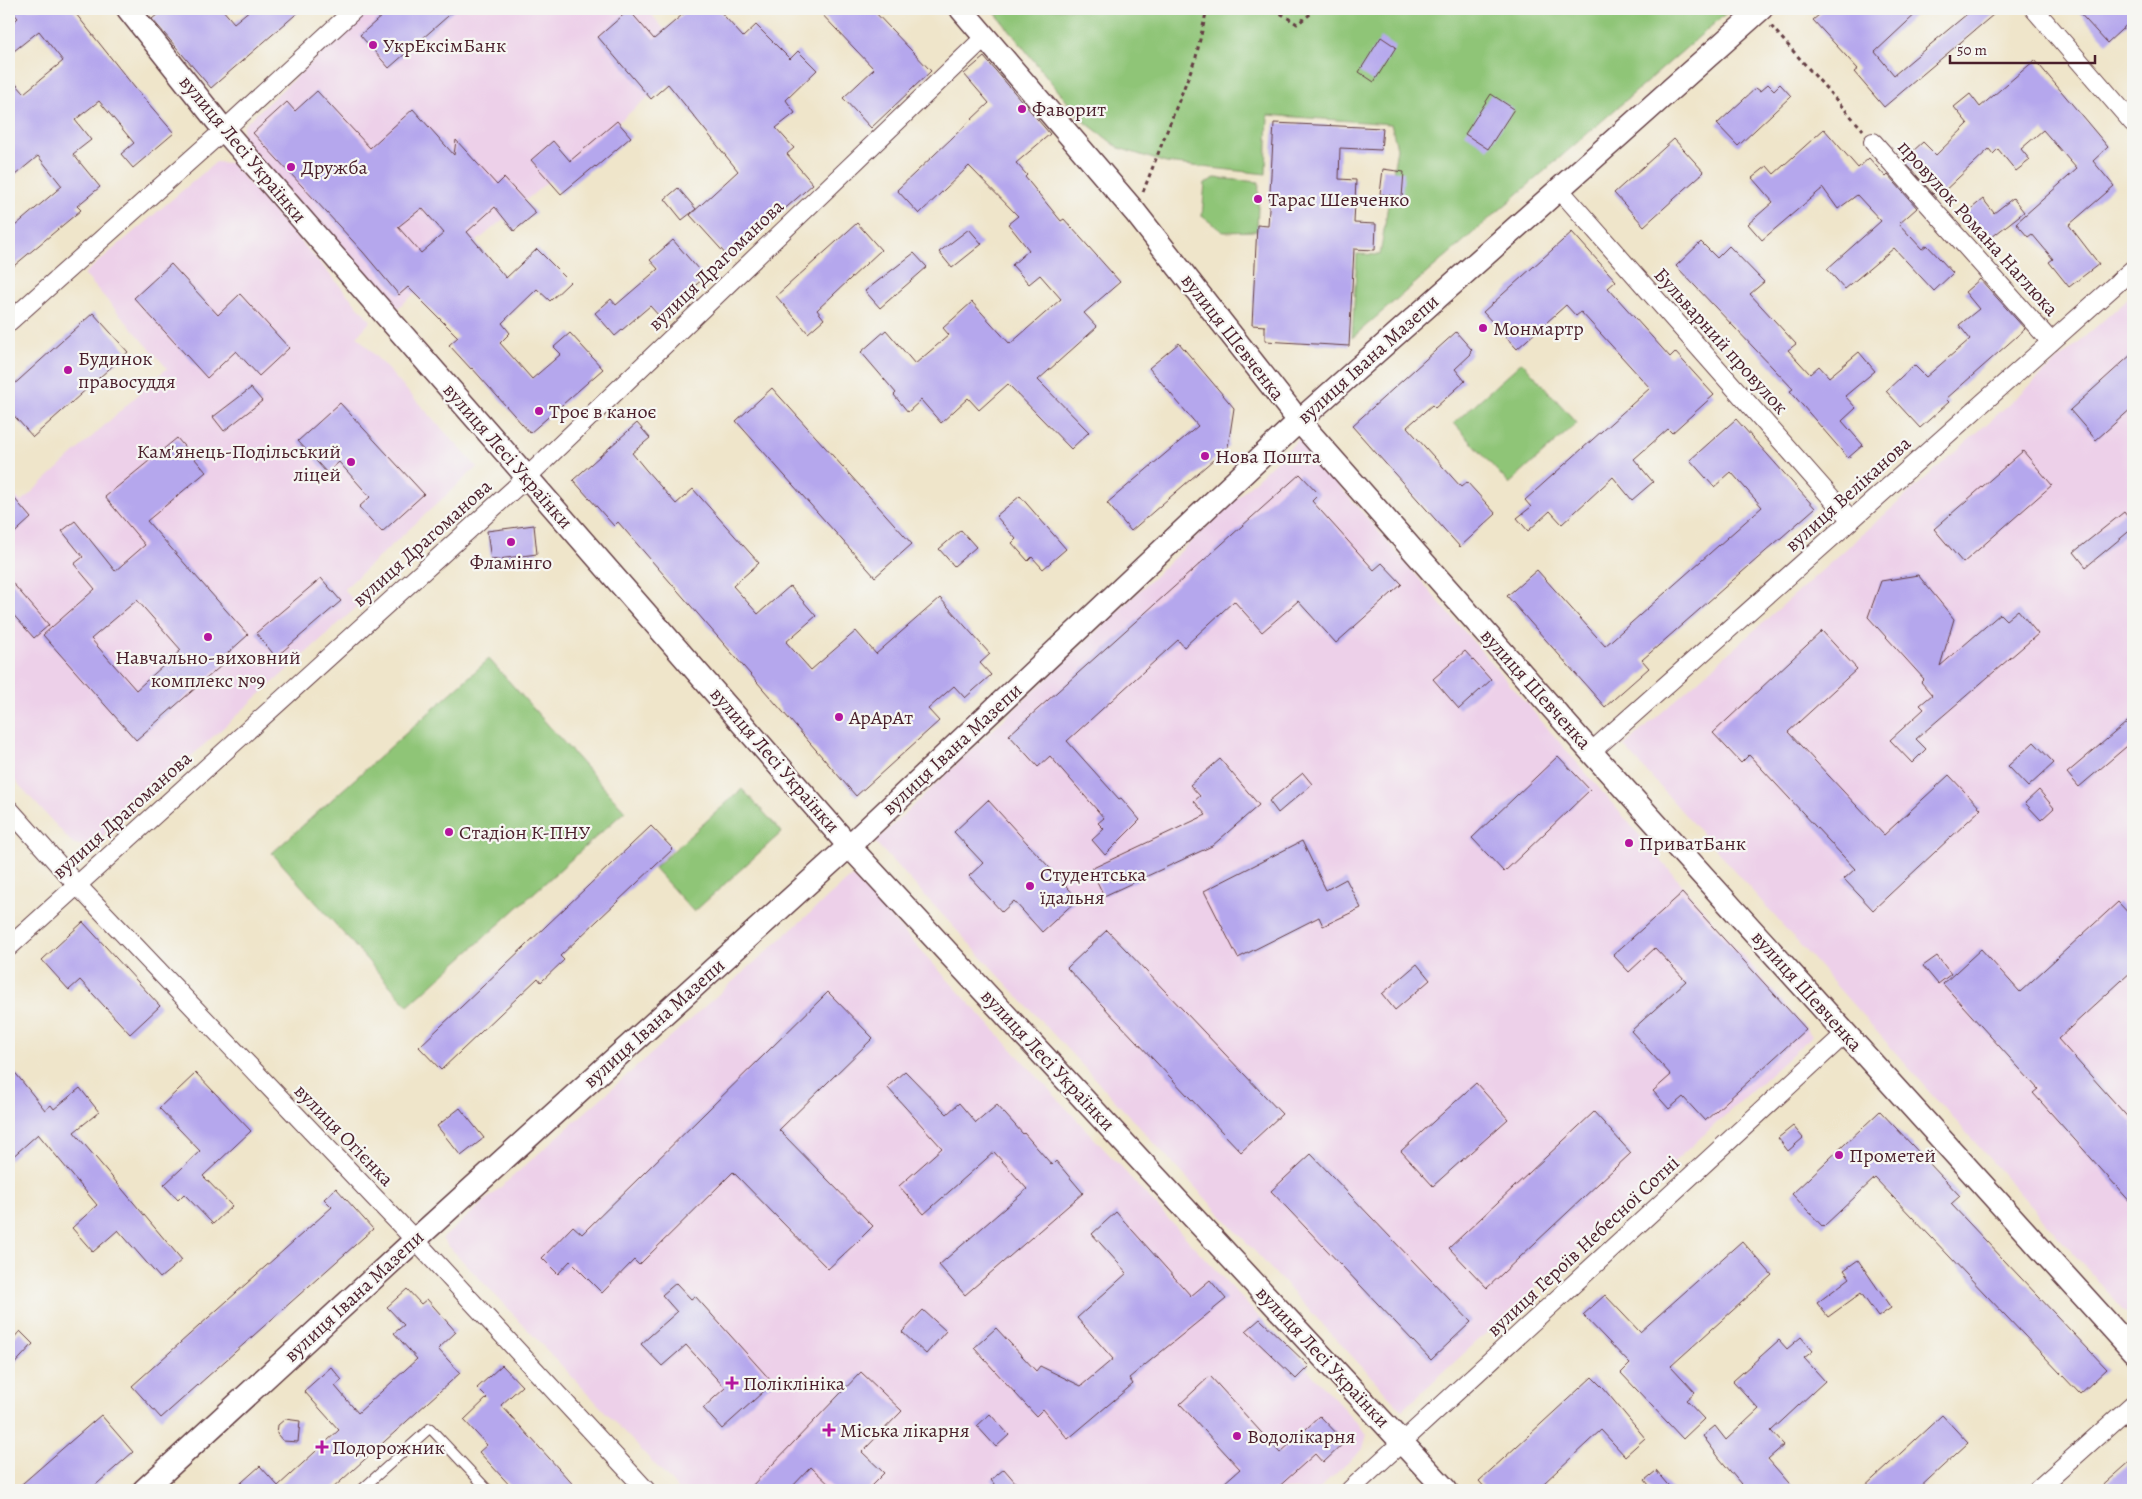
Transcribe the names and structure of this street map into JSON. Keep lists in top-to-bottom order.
{
  "streets": {
    "street": [
      "вулиця Лесі Українки",
      "провулок Романа Наглюка",
      "вулиця Драгоманова",
      "вулиця Шевченка",
      "Бульварний провулок",
      "вулиця Івана Мазепи",
      "вулиця Веліканова",
      "вулиця Огієнка",
      "вулиця Героїв Небесної Сотні"
    ]
  },
  "crossings": [
    ["вулиця Лесі Українки", "вулиця Драгоманова"],
    ["вулиця Лесі Українки", "вулиця Івана Мазепи"],
    ["вулиця Лесі Українки", "вулиця Героїв Небесної Сотні"],
    ["провулок Романа Наглюка", "вулиця Веліканова"],
    ["вулиця Драгоманова", "вулиця Шевченка"],
    ["вулиця Драгоманова", "вулиця Огієнка"],
    ["вулиця Шевченка", "вулиця Івана Мазепи"],
    ["вулиця Шевченка", "вулиця Веліканова"],
    ["вулиця Шевченка", "вулиця Героїв Небесної Сотні"],
    ["Бульварний провулок", "вулиця Івана Мазепи"],
    ["Бульварний провулок", "вулиця Веліканова"],
    ["вулиця Івана Мазепи", "вулиця Огієнка"]
  ],
  "places": {
    "other": [
      "УкрЕксімБанк",
      "Фаворит",
      "Дружба",
      "Тарас Шевченко",
      "Монмартр",
      "Будинок правосуддя",
      "Троє в каноє",
      "Нова Пошта",
      "Кам'янець-Подільський ліцей",
      "Фламінго",
      "Навчально-виховний комплекс №9",
      "АрАрАт",
      "Стадіон К-ПНУ",
      "ПриватБанк",
      "Студентська їдальня",
      "Прометей",
      "Водолікарня"
    ],
    "health": ["Поліклініка", "Міська лікарня", "Подорожник"]
  },
  "scale_bar": "50 m"
}
